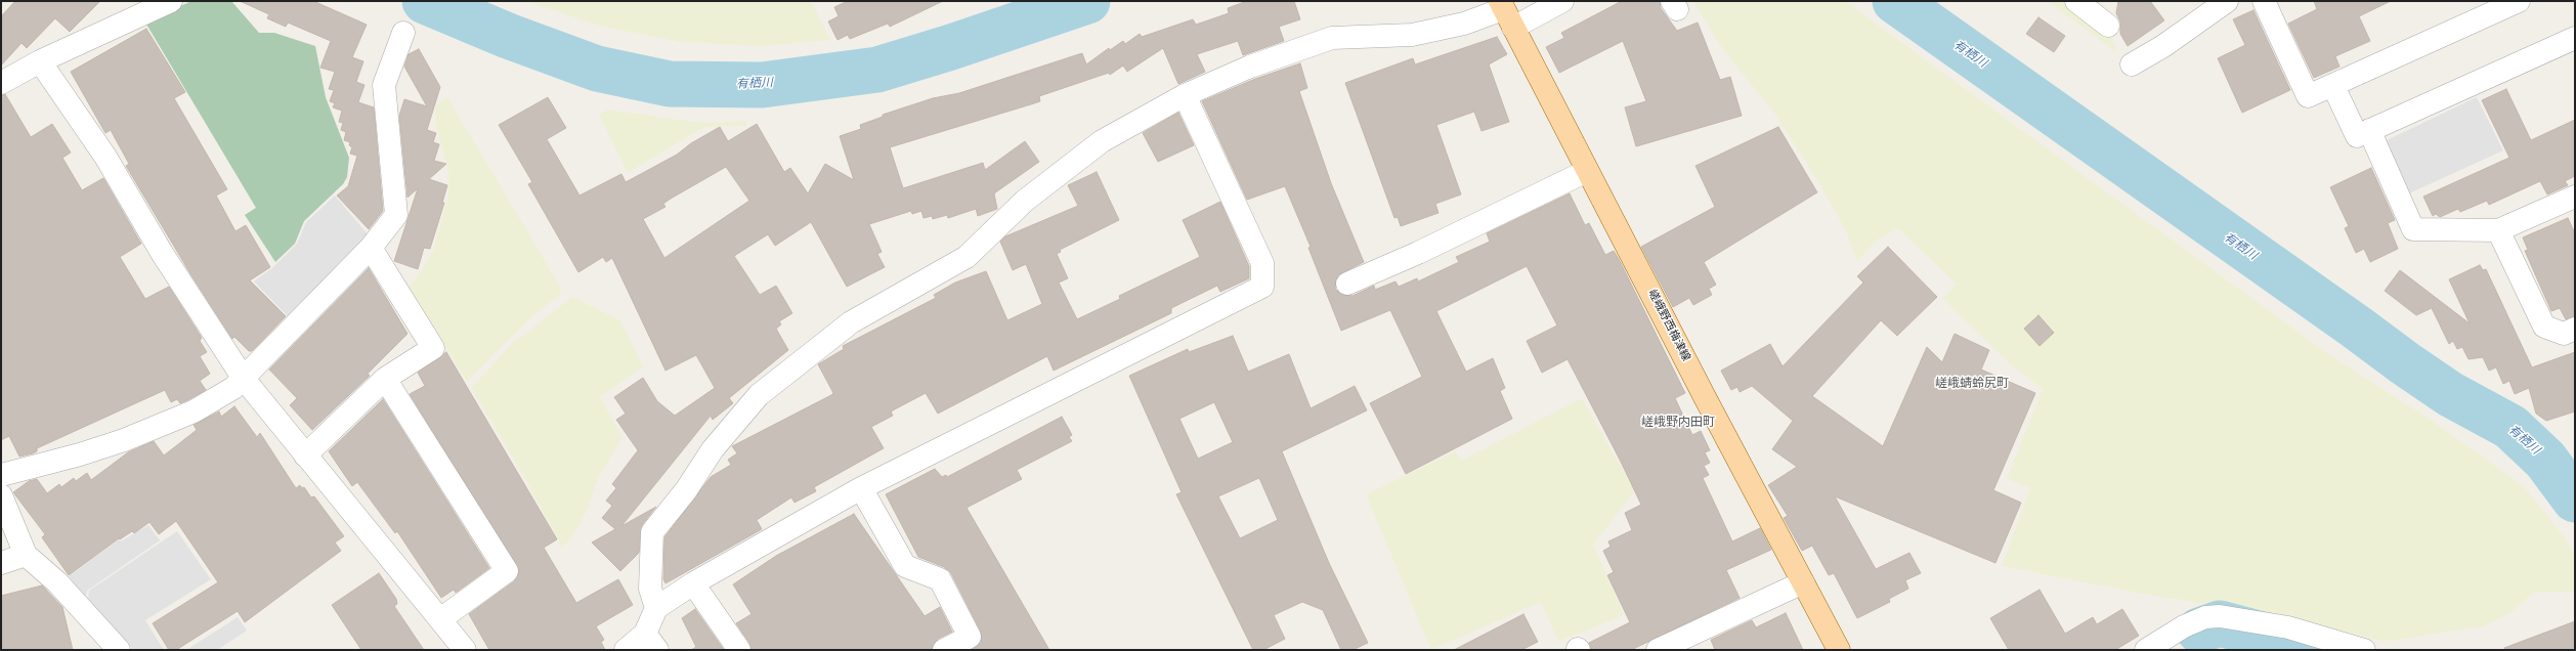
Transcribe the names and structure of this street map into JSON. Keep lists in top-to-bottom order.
{
  "streets": {
    "main road": ["嵯峨野西梅津線"]
  },
  "districts": ["嵯峨蜻蛉尻町", "嵯峨野内田町"],
  "water": ["有栖川"]
}
